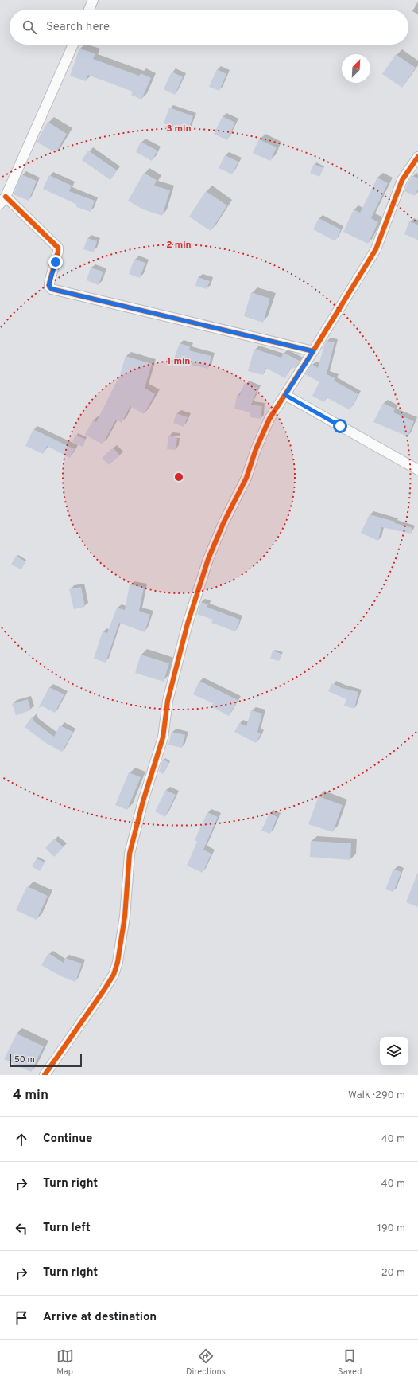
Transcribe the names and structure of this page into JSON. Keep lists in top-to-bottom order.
{
  "scale_bar": "50 m",
  "north": "top right",
  "page": {
    "search": "Search here",
    "scale": "50 m",
    "heading": ["4 min", "Walk · 290 m"],
    "list": [
      ["Continue", "40 m"],
      ["Turn right", "40 m"],
      ["Turn left", "190 m"],
      ["Turn right", "20 m"],
      "Arrive at destination"
    ],
    "nav": ["Map", "Directions", "Saved"]
  },
  "rings": ["3 min", "2 min", "1 min"]
}
